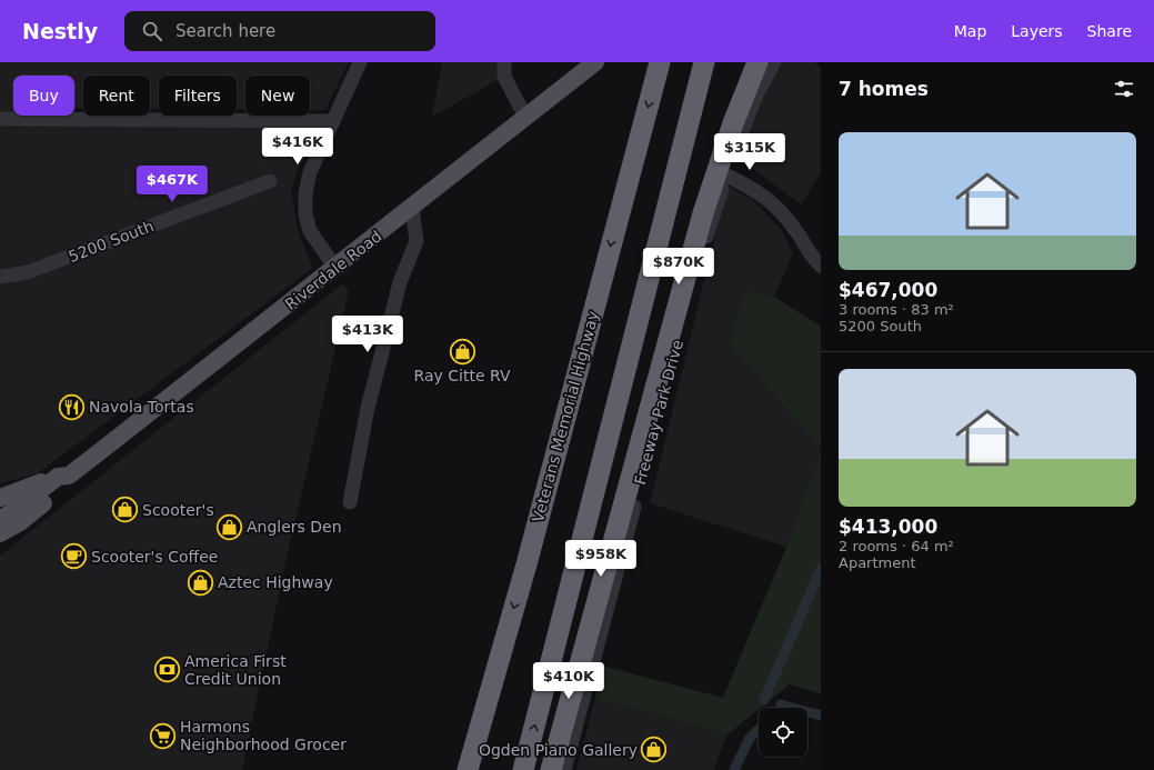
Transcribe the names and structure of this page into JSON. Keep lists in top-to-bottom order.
{
  "streets": {
    "highway": ["Veterans Memorial Highway"],
    "main road": ["Riverdale Road"],
    "street": ["5200 South", "Freeway Park Drive"]
  },
  "places": {
    "shop": [
      "Ray Citte RV",
      "Scooter's",
      "Anglers Den",
      "Aztec Highway",
      "Ogden Piano Gallery"
    ],
    "restaurant": ["Navola Tortas"],
    "cafe": ["Scooter's Coffee"],
    "bank": ["America First Credit Union"],
    "supermarket": ["Harmons Neighborhood Grocer"]
  },
  "page": {
    "header": "Nestly",
    "search": "Search here",
    "nav": ["Map", "Layers", "Share"],
    "heading": "7 homes",
    "chip": [
      "Buy",
      "Rent",
      "Filters",
      "New"
    ],
    "list": [
      {
        "name": "$467,000",
        "note": "3 rooms · 83 m² · 5200 South"
      },
      {
        "name": "$413,000",
        "note": "2 rooms · 64 m² · Apartment"
      }
    ],
    "price": [
      "$416K",
      "$315K",
      "$467K",
      "$870K",
      "$413K",
      "$958K",
      "$410K"
    ]
  }
}
